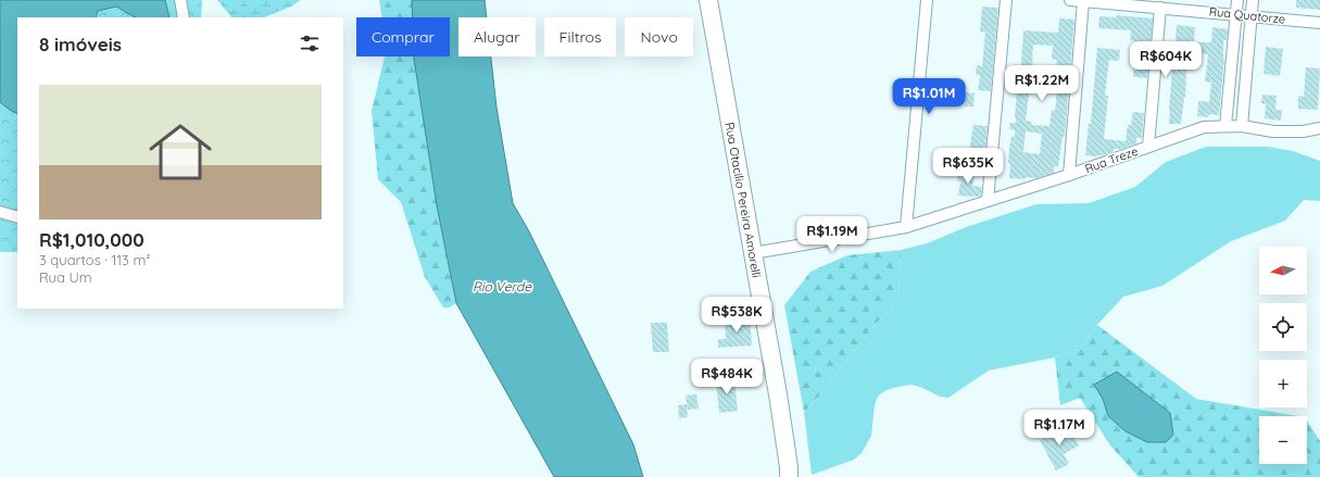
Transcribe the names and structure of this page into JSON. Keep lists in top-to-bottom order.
{
  "streets": {
    "main road": ["Rua Otacilio Pereira Amorelli"],
    "street": ["Rua Quatorze", "Rua Treze"]
  },
  "crossings": [
    ["Rua Treze", "Rua Otacilio Pereira Amorelli"]
  ],
  "water": ["Rio Verde"],
  "north": "left",
  "page": {
    "chip": [
      "Comprar",
      "Alugar",
      "Filtros",
      "Novo"
    ],
    "heading": "8 imóveis",
    "price": [
      "R$604K",
      "R$1.22M",
      "R$1.01M",
      "R$635K",
      "R$1.19M",
      "R$538K",
      "R$484K",
      "R$1.17M"
    ],
    "list": [
      {
        "name": "R$1,010,000",
        "note": "3 quartos · 113 m² · Rua Um"
      }
    ],
    "map_buttons": ["+", "−"]
  }
}
